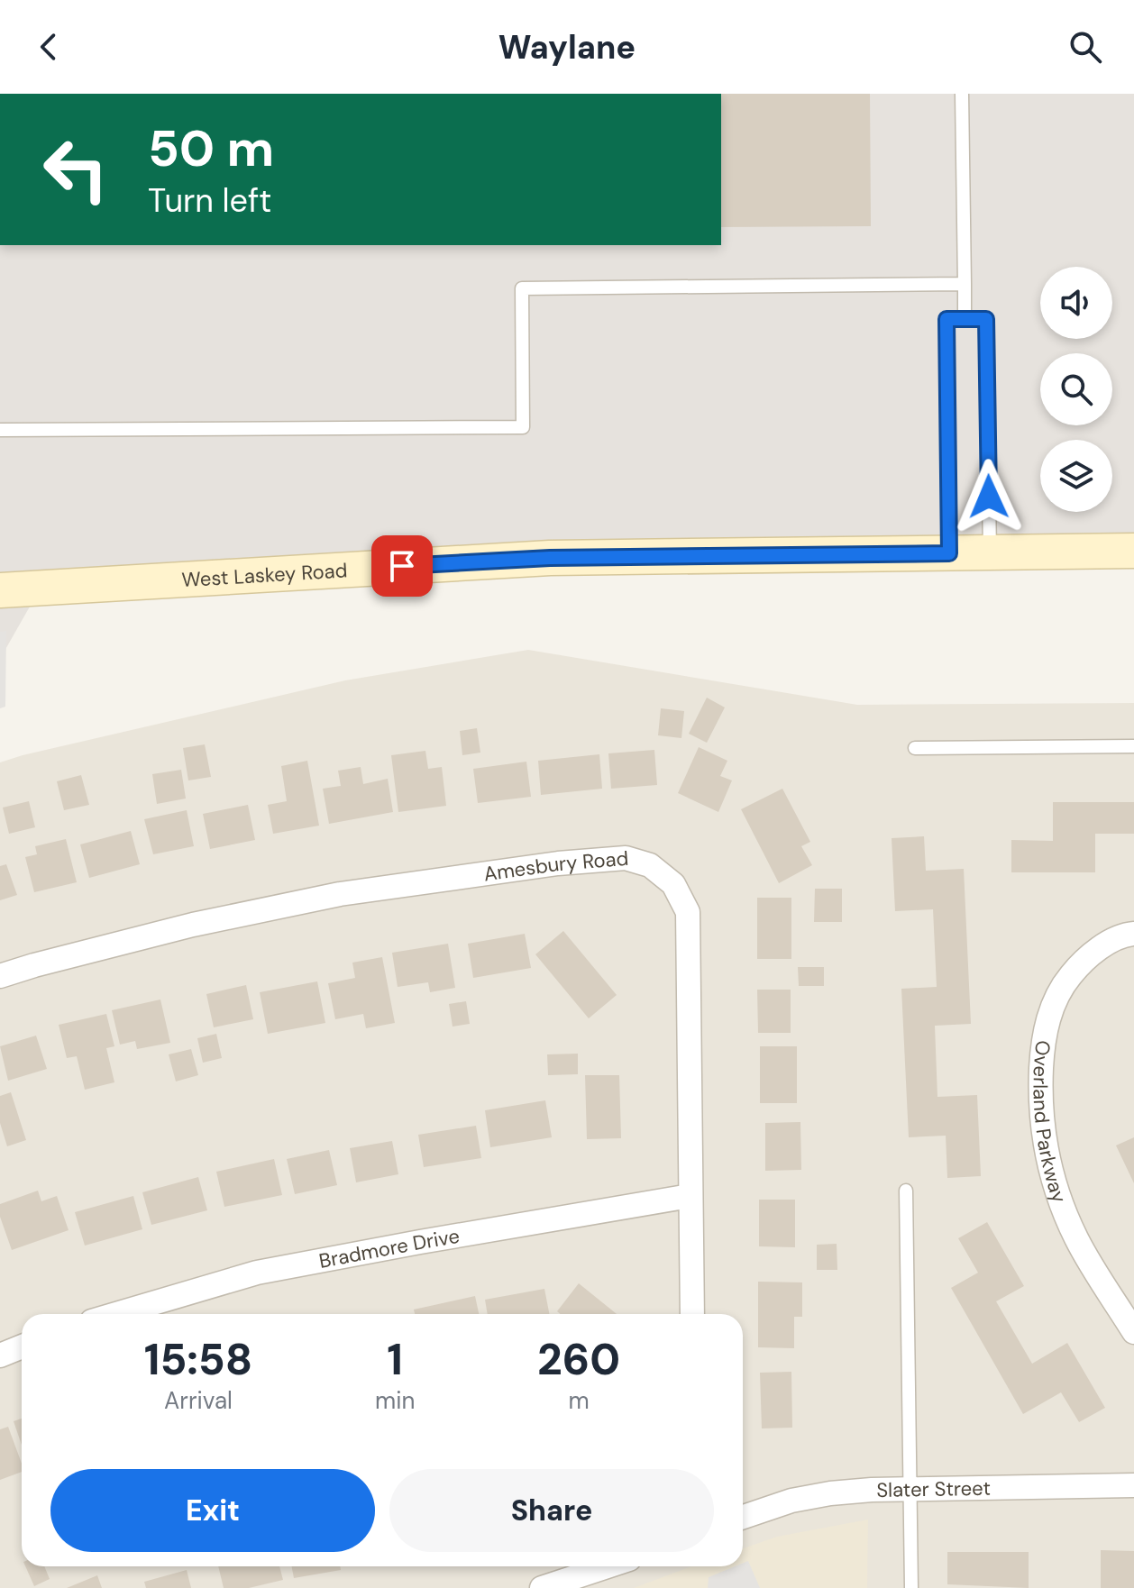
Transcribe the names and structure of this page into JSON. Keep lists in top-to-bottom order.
{
  "streets": {
    "main road": ["West Laskey Road"],
    "street": [
      "Amesbury Road",
      "Overland Parkway",
      "Bradmore Drive",
      "Slater Street"
    ]
  },
  "crossings": [
    ["Amesbury Road", "Bradmore Drive"]
  ],
  "page": {
    "header": "Waylane",
    "turn": ["50 m", "Turn left"],
    "eta": [
      "15:58",
      "Arrival",
      "1",
      "min",
      "260",
      "m"
    ],
    "buttons": ["Exit", "Share"]
  }
}
